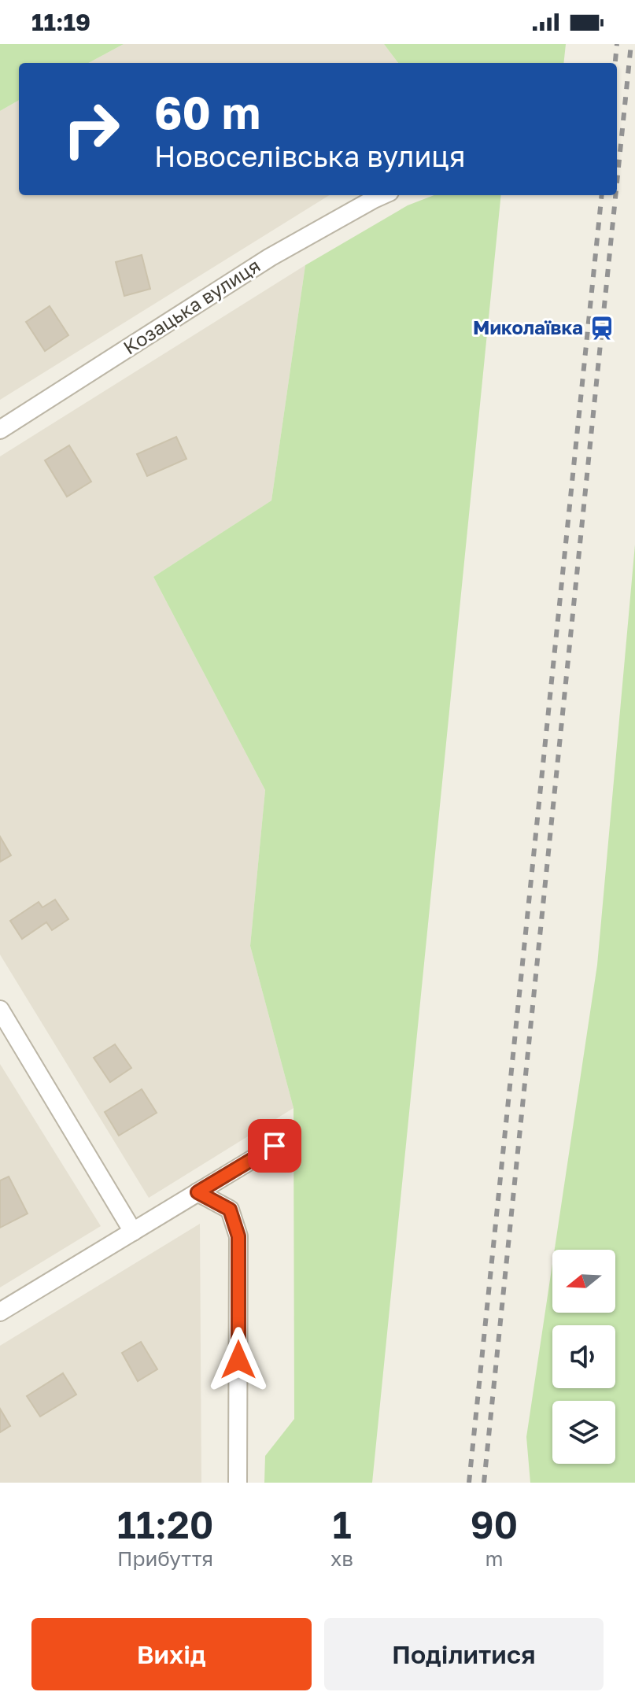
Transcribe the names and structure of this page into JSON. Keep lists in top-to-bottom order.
{
  "streets": {
    "street": ["Козацька вулиця"]
  },
  "places": {
    "station": ["Миколаївка"]
  },
  "north": "left",
  "page": {
    "status": "11:19",
    "turn": ["60 m", "Новоселівська вулиця"],
    "eta": [
      "11:20",
      "Прибуття",
      "1",
      "хв",
      "90",
      "m"
    ],
    "buttons": ["Вихід", "Поділитися"]
  }
}
